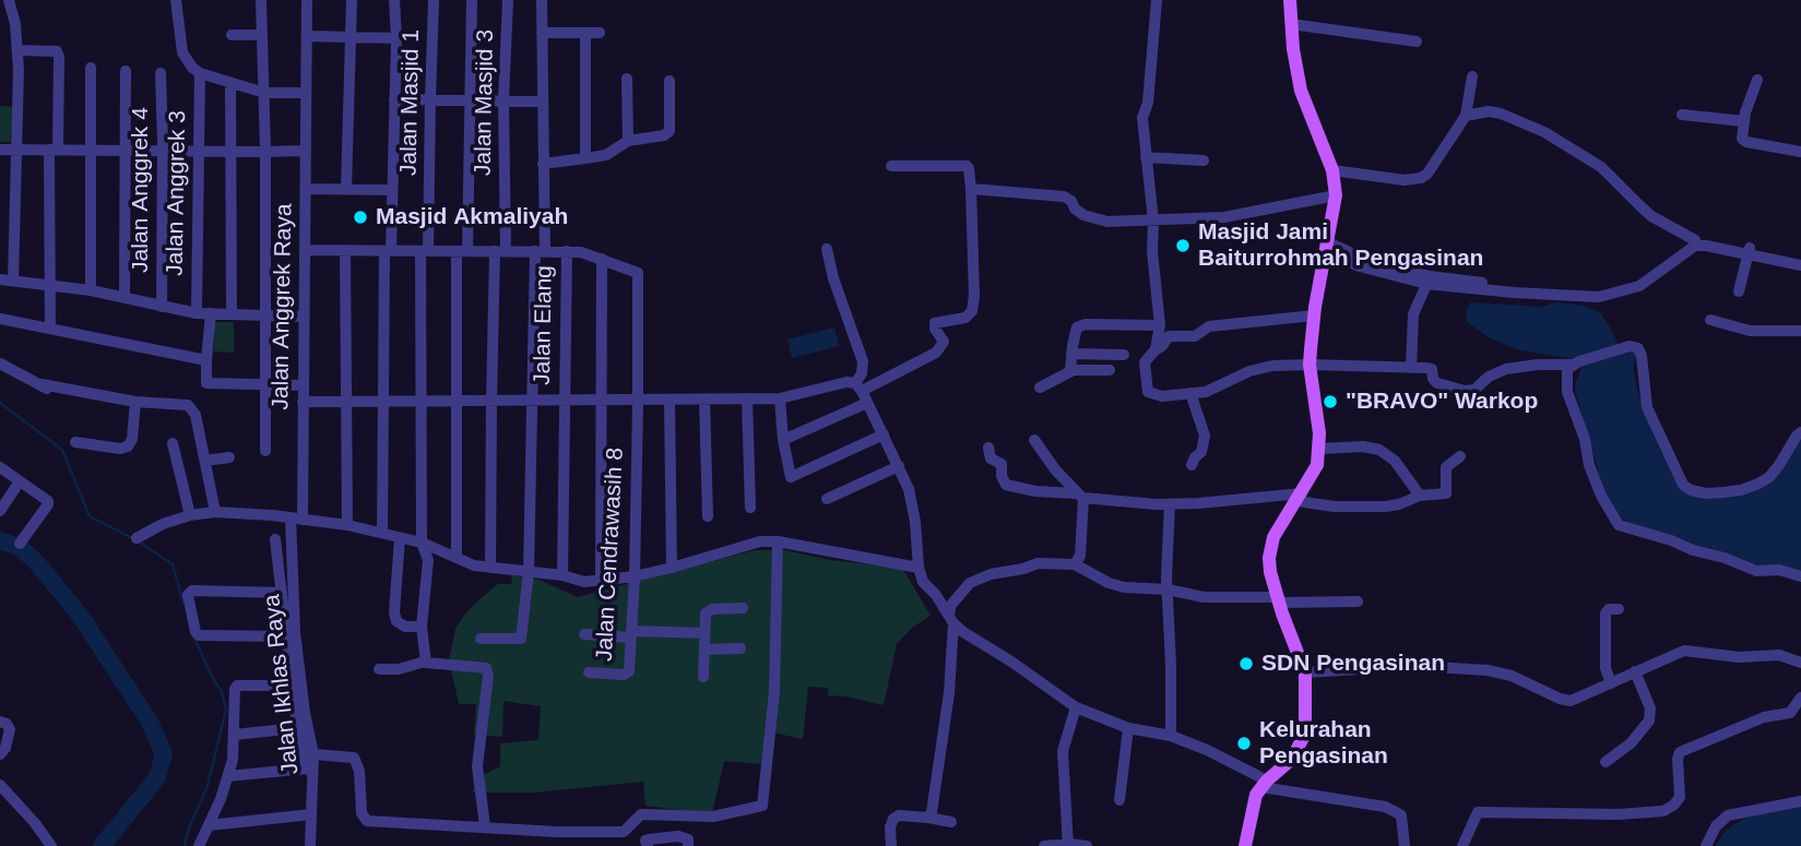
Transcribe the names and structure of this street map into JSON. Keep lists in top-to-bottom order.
{
  "streets": {
    "street": [
      "Jalan Masjid 1",
      "Jalan Masjid 3",
      "Jalan Anggrek 4",
      "Jalan Anggrek 3",
      "Jalan Anggrek Raya",
      "Jalan Elang",
      "Jalan Cendrawasih 8",
      "Jalan Ikhlas Raya"
    ]
  },
  "crossings": [
    ["Jalan Anggrek Raya", "Jalan Ikhlas Raya"]
  ],
  "places": [
    "Masjid Akmaliyah",
    "Masjid Jami Baiturrohmah Pengasinan",
    "\"BRAVO\" Warkop",
    "SDN Pengasinan",
    "Kelurahan Pengasinan"
  ]
}
